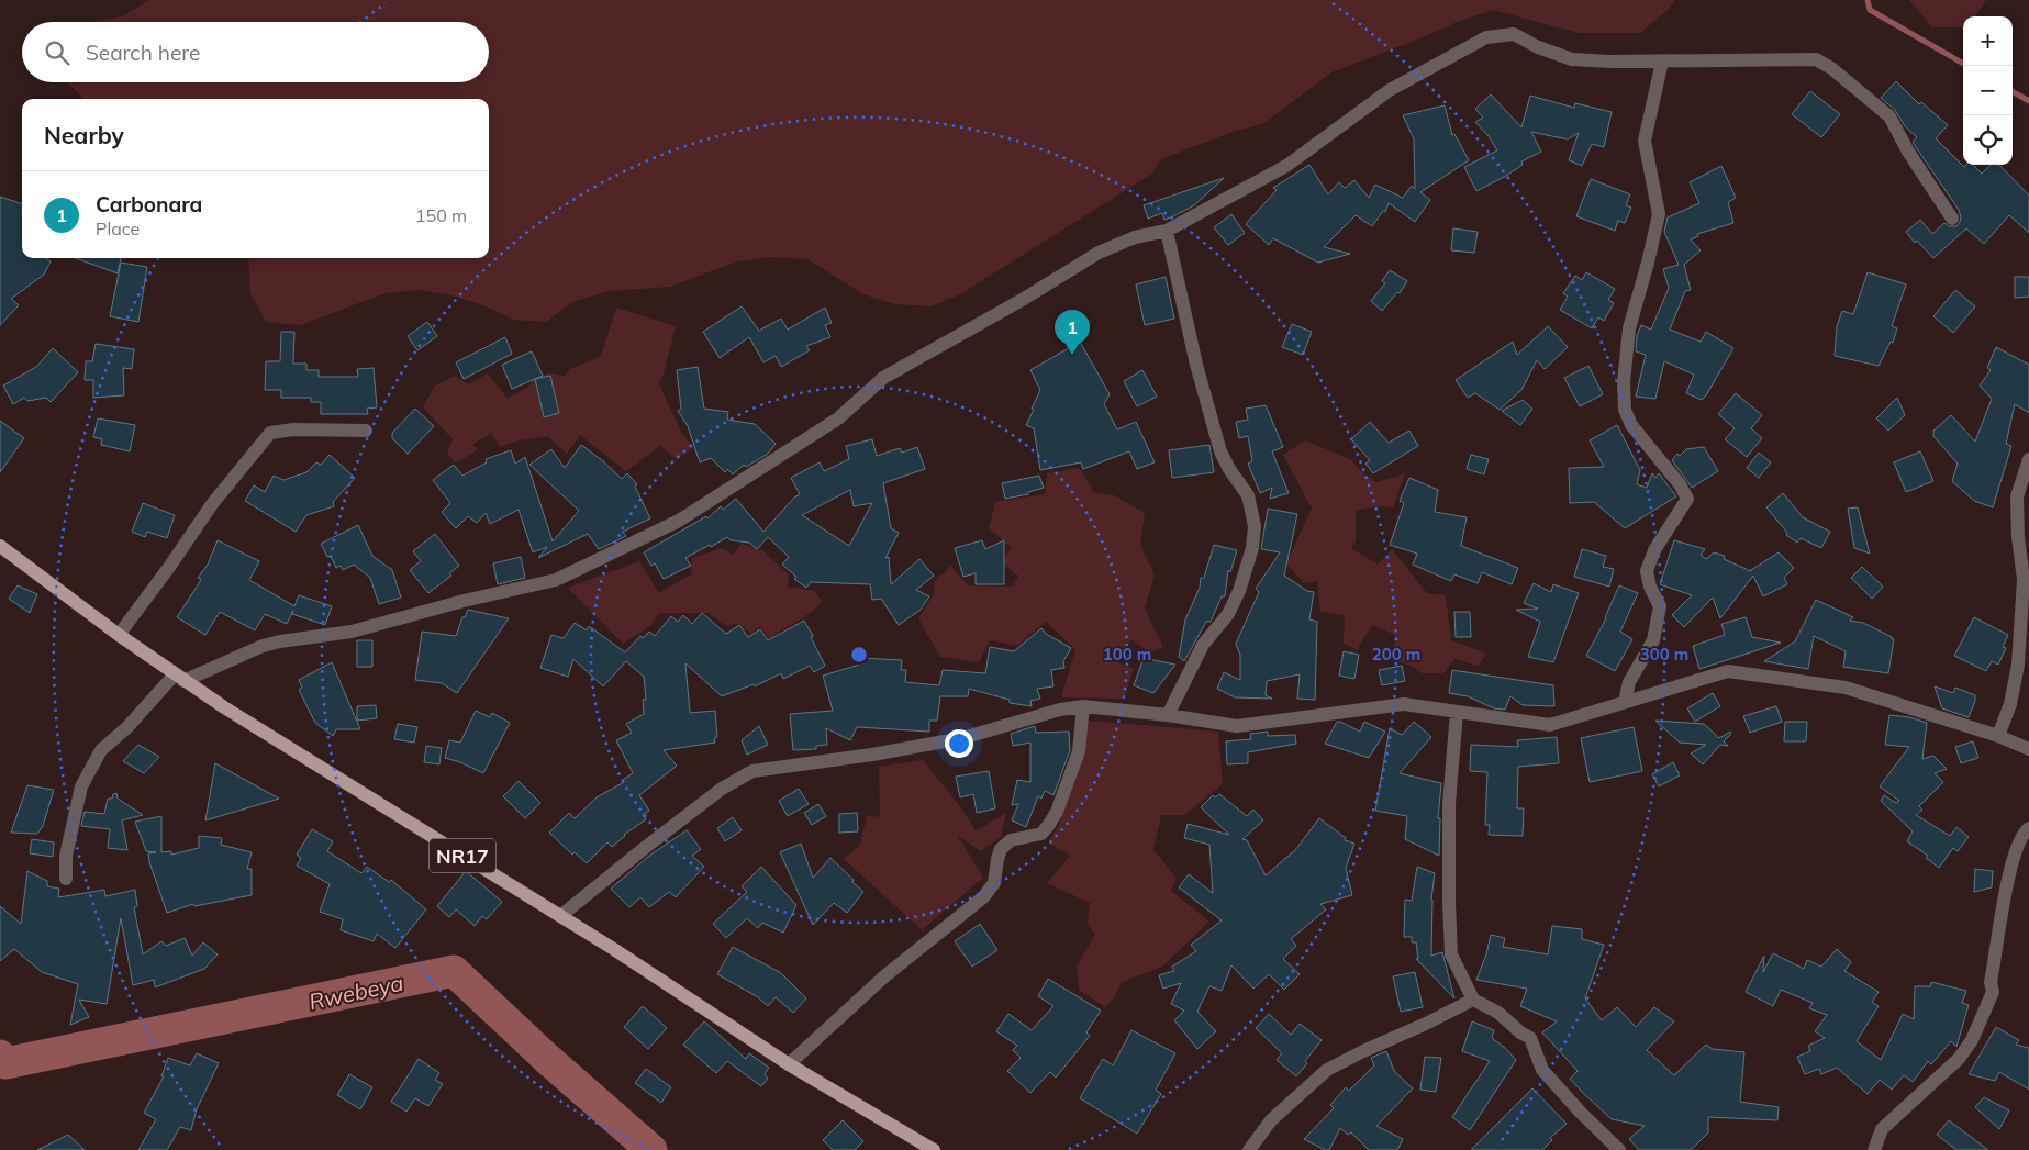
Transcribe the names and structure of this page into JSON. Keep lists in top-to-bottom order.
{
  "streets": {
    "main road": ["NR17"]
  },
  "water": ["Rwebeya"],
  "page": {
    "map_buttons": ["+", "−"],
    "search": "Search here",
    "heading": "Nearby",
    "list": [
      {
        "mark": "1",
        "name": "Carbonara",
        "note": "Place",
        "value": "150 m"
      }
    ],
    "pins": "1"
  },
  "rings": ["100 m", "200 m", "300 m"]
}
